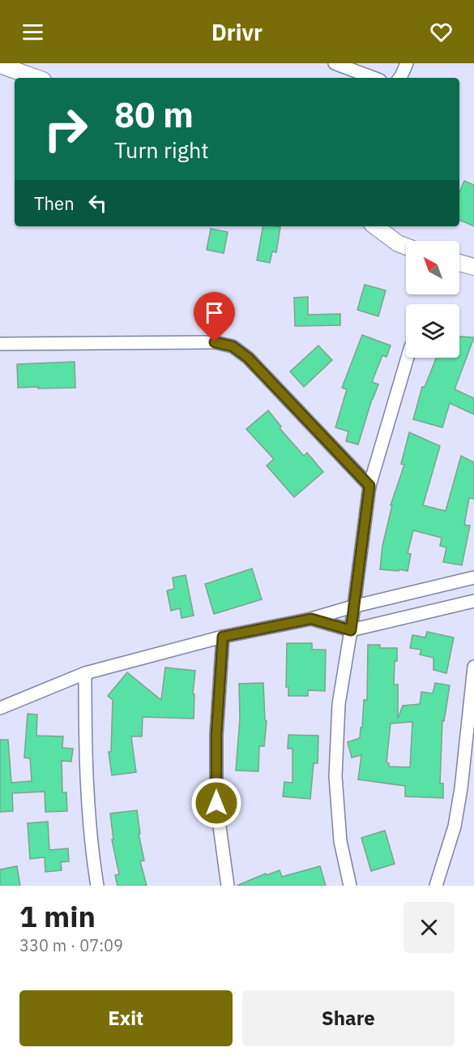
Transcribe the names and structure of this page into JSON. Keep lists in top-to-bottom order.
{
  "north": "top left",
  "page": {
    "header": "Drivr",
    "turn": ["80 m", "Turn right"],
    "then": "Then",
    "heading": ["1 min", "330 m · 07:09"],
    "buttons": ["Exit", "Share"]
  }
}
